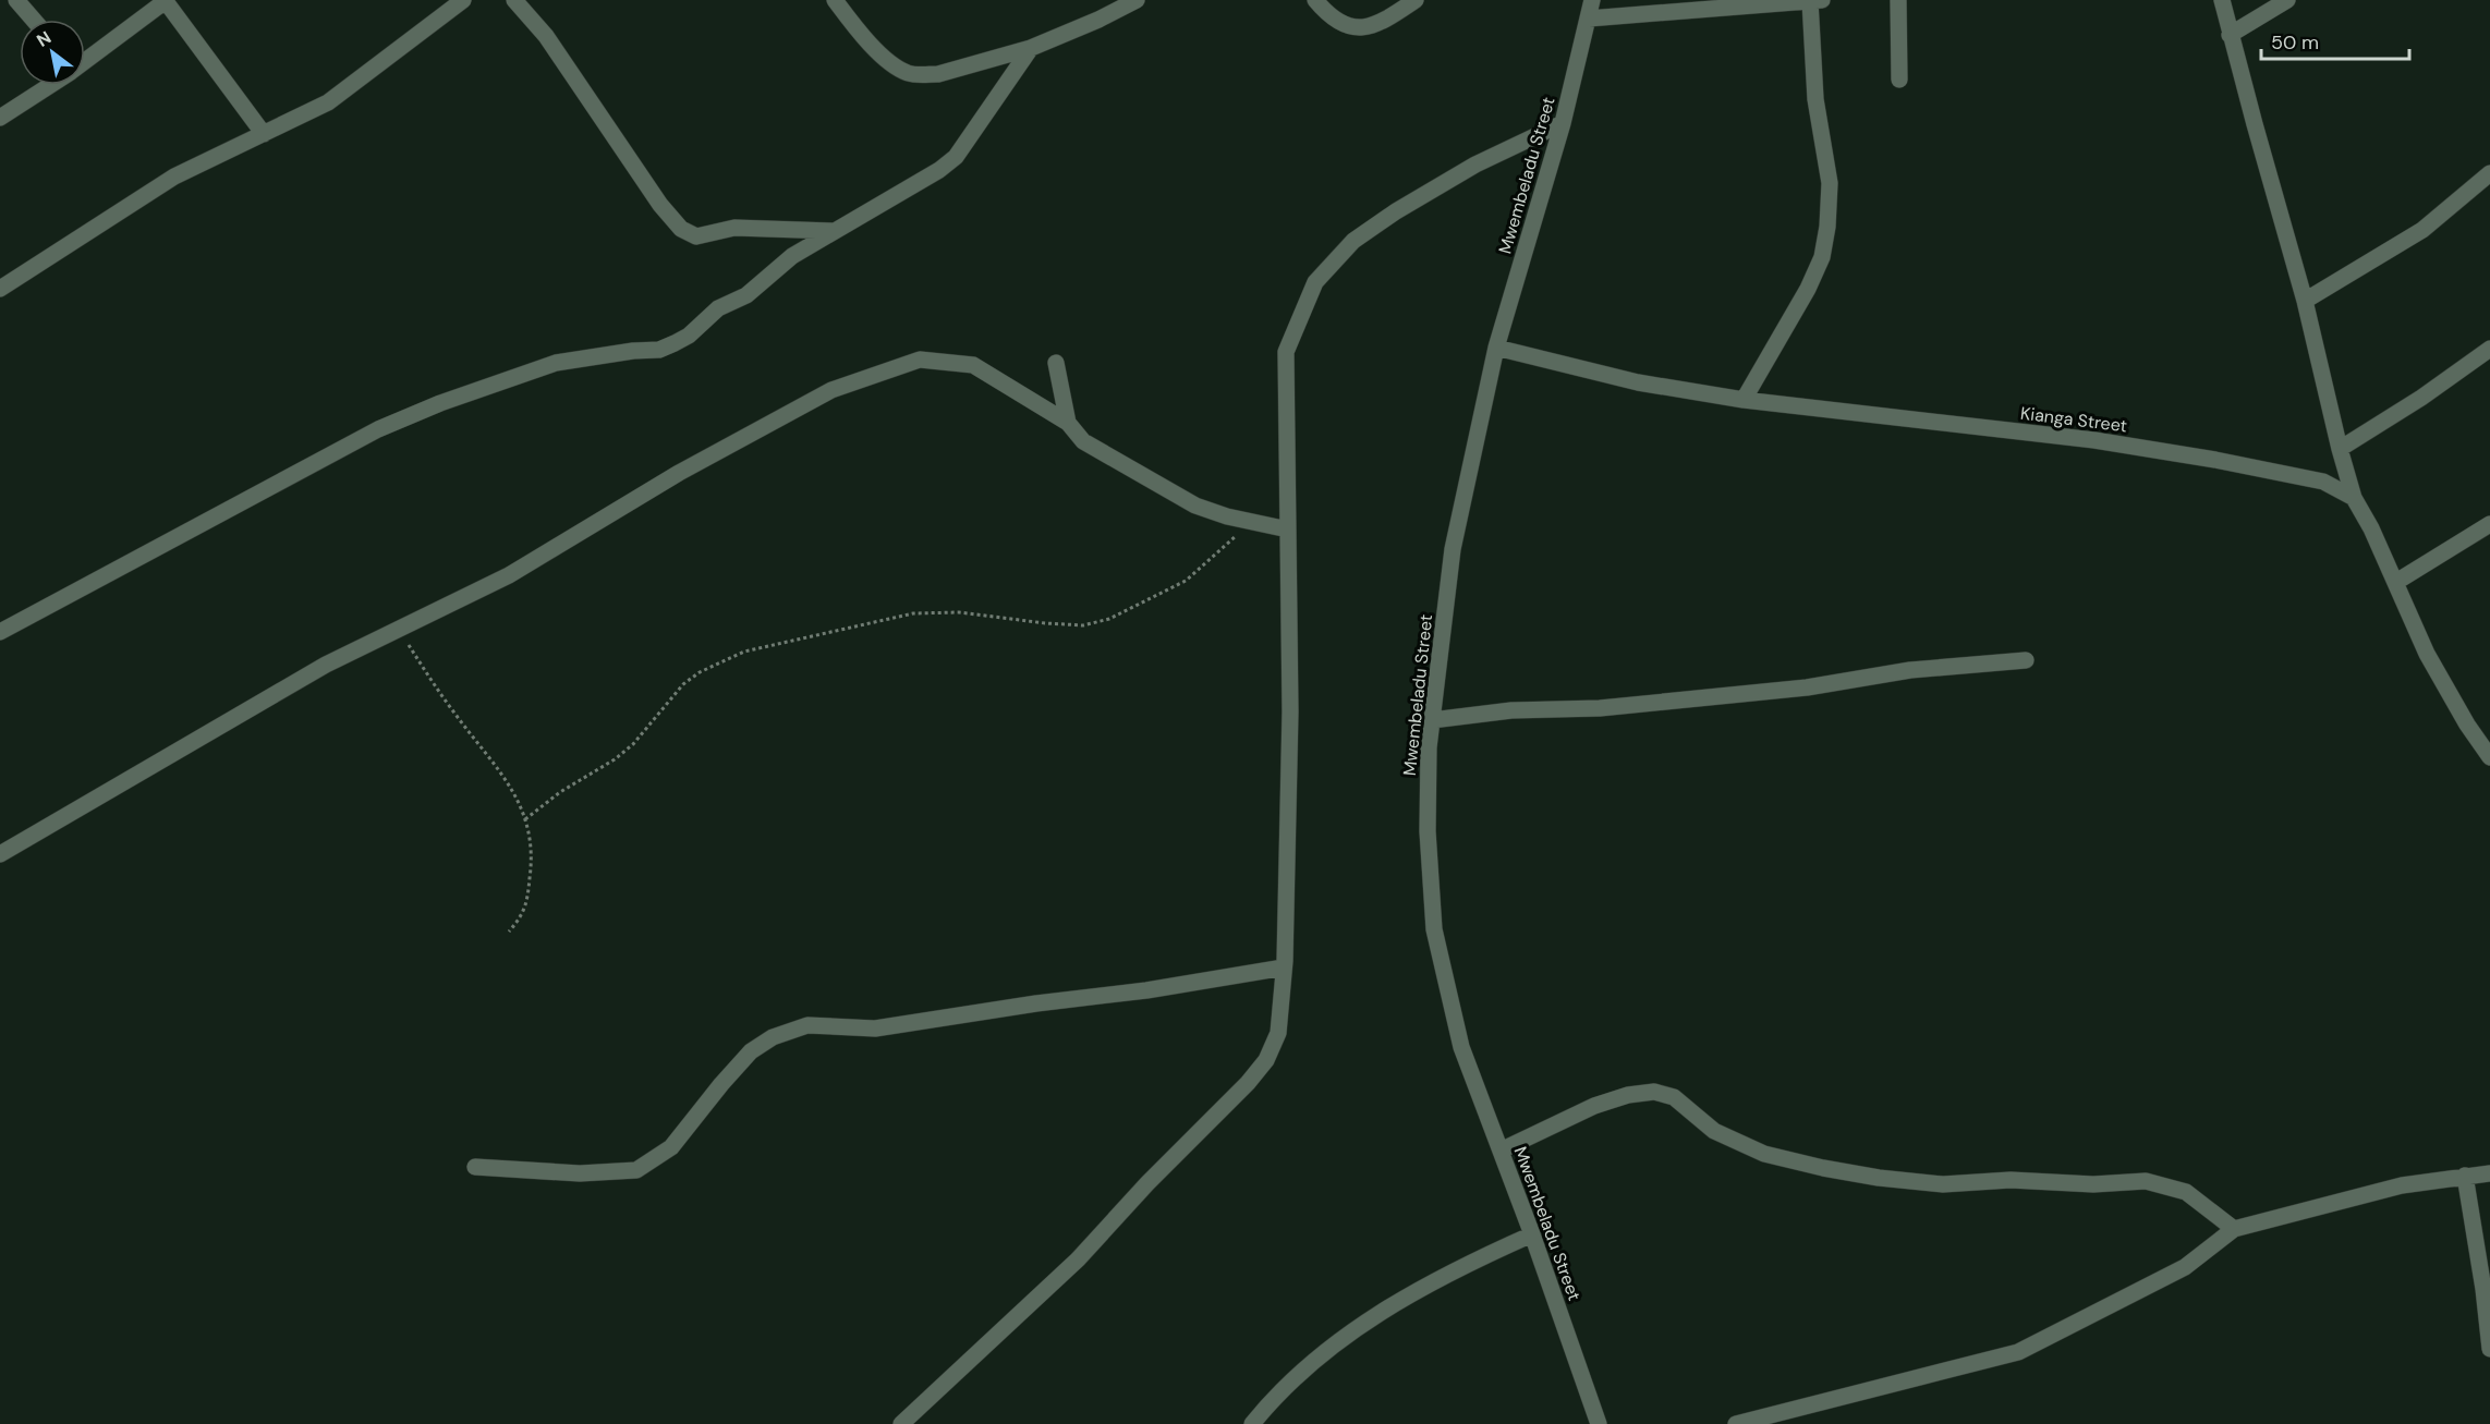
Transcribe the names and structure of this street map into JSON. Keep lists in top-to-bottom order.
{
  "streets": {
    "street": ["Mwembeladu Street", "Kianga Street"]
  },
  "crossings": [
    ["Mwembeladu Street", "Kianga Street"]
  ],
  "scale_bar": "50 m",
  "north": "top left"
}
